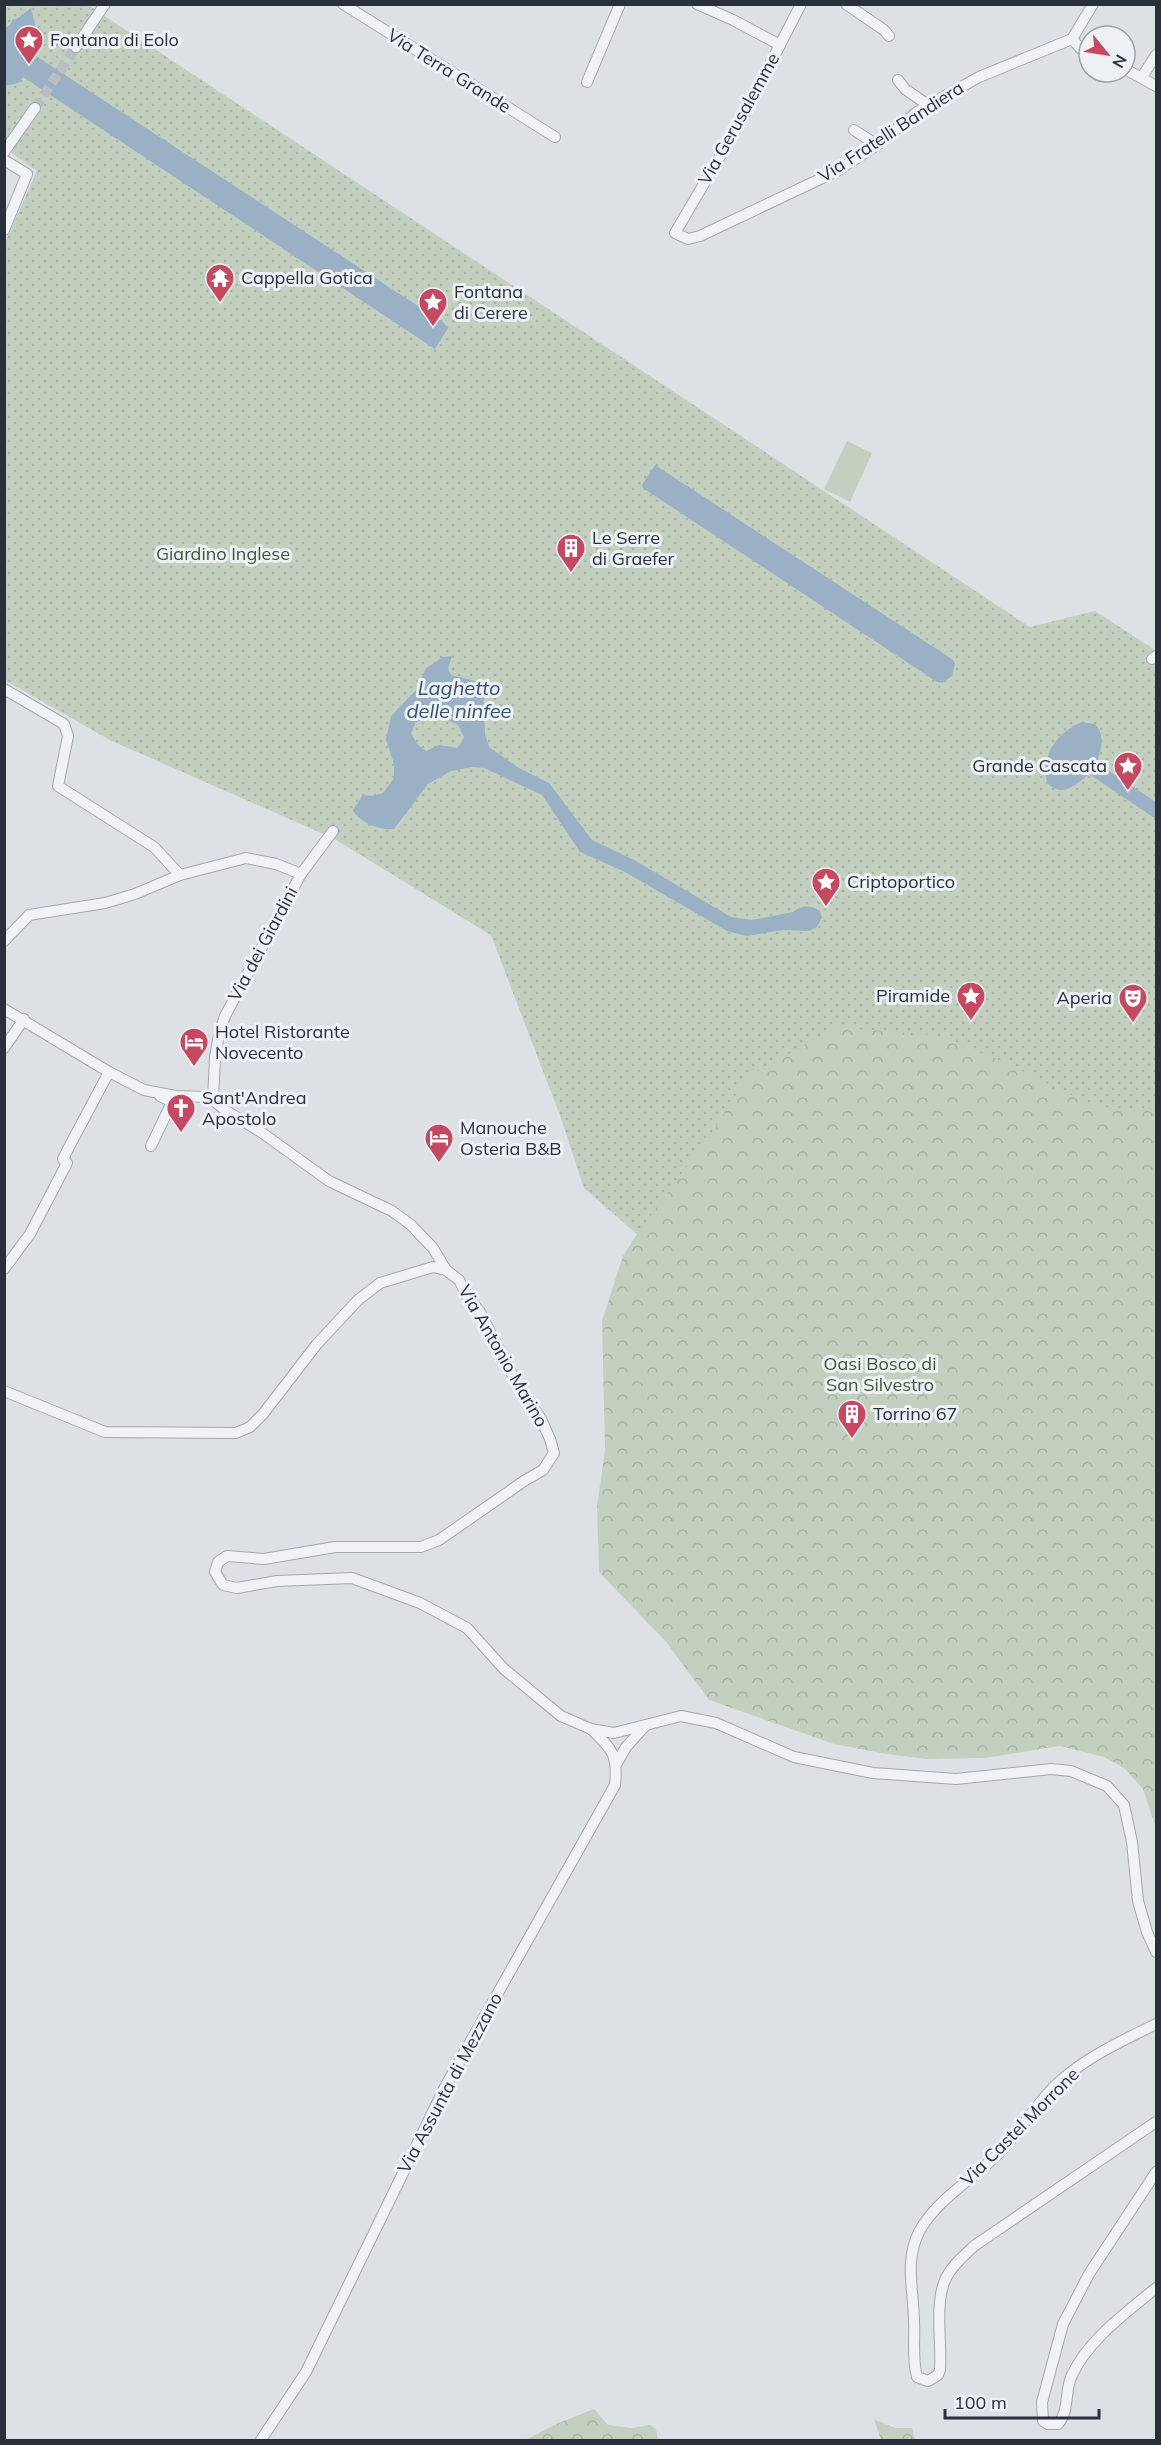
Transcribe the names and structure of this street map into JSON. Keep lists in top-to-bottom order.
{
  "streets": {
    "street": [
      "Via Terra Grande",
      "Via Gerusalemme",
      "Via Fratelli Bandiera",
      "Via dei Giardini",
      "Via Antonio Marino",
      "Via Assunta di Mezzano",
      "Via Castel Morrone"
    ]
  },
  "crossings": [
    ["Via Gerusalemme", "Via Fratelli Bandiera"]
  ],
  "water": ["Laghetto delle ninfee"],
  "parks": ["Giardino Inglese", "Oasi Bosco di San Silvestro"],
  "places": {
    "place": [
      "Fontana di Eolo",
      "Fontana di Cerere",
      "Grande Cascata",
      "Criptoportico",
      "Piramide"
    ],
    "temple": ["Cappella Gotica"],
    "building": ["Le Serre di Graefer", "Torrino 67"],
    "theatre": ["Aperia"],
    "hotel": ["Hotel Ristorante Novecento", "Manouche Osteria B&B"],
    "church": ["Sant'Andrea Apostolo"]
  },
  "scale_bar": "100 m",
  "north": "bottom right"
}
